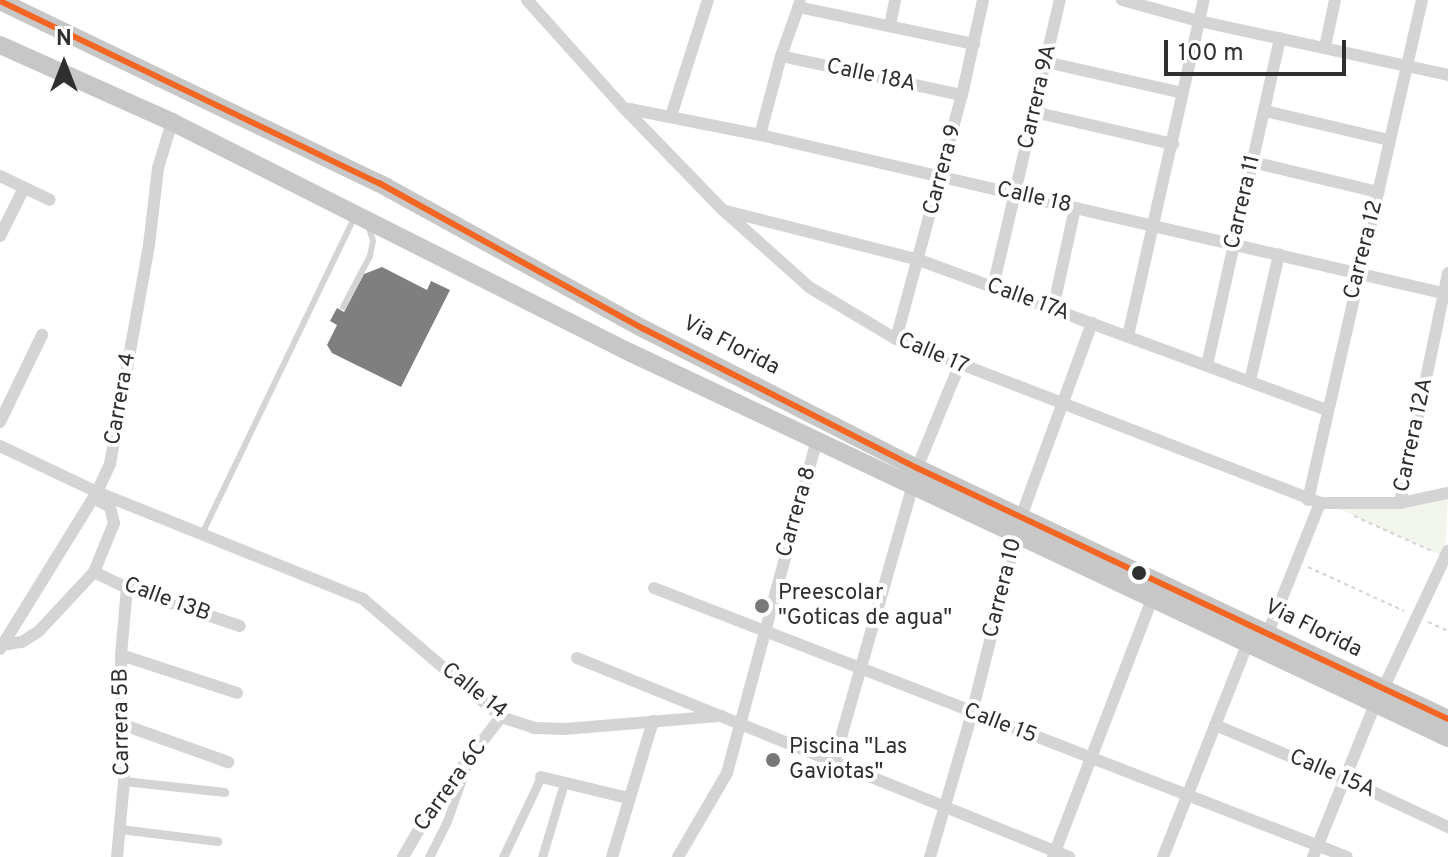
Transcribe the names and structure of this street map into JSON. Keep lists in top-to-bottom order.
{
  "streets": {
    "main road": ["Via Florida"],
    "street": [
      "Calle 18A",
      "Carrera 9A",
      "Carrera 9",
      "Calle 18",
      "Carrera 11",
      "Carrera 12",
      "Calle 17A",
      "Calle 17",
      "Carrera 4",
      "Carrera 12A",
      "Carrera 8",
      "Carrera 10",
      "Calle 13B",
      "Calle 14",
      "Carrera 5B",
      "Calle 15",
      "Calle 15A",
      "Carrera 6C"
    ]
  },
  "crossings": [
    ["Calle 18A", "Carrera 9"],
    ["Carrera 9A", "Calle 18"],
    ["Carrera 9A", "Calle 17A"],
    ["Carrera 9", "Calle 18"],
    ["Carrera 9", "Calle 17A"],
    ["Carrera 9", "Calle 17"],
    ["Calle 18", "Carrera 11"],
    ["Calle 18", "Carrera 12"],
    ["Calle 18", "Calle 17"],
    ["Calle 18", "Carrera 12A"],
    ["Carrera 11", "Calle 17A"],
    ["Carrera 12", "Calle 17A"],
    ["Carrera 12", "Via Florida"],
    ["Carrera 12", "Calle 17"],
    ["Calle 17A", "Calle 17"],
    ["Calle 17A", "Carrera 10"],
    ["Via Florida", "Carrera 10"],
    ["Calle 17", "Carrera 12A"],
    ["Calle 17", "Carrera 10"],
    ["Carrera 4", "Calle 14"],
    ["Carrera 8", "Calle 14"],
    ["Carrera 8", "Calle 15"],
    ["Carrera 10", "Calle 14"],
    ["Carrera 10", "Calle 15"],
    ["Calle 13B", "Carrera 5B"],
    ["Calle 14", "Carrera 6C"]
  ],
  "places": ["Preescolar \"Goticas de agua\"", "Piscina \"Las Gaviotas\""],
  "scale_bar": "100 m",
  "north": "top"
}
